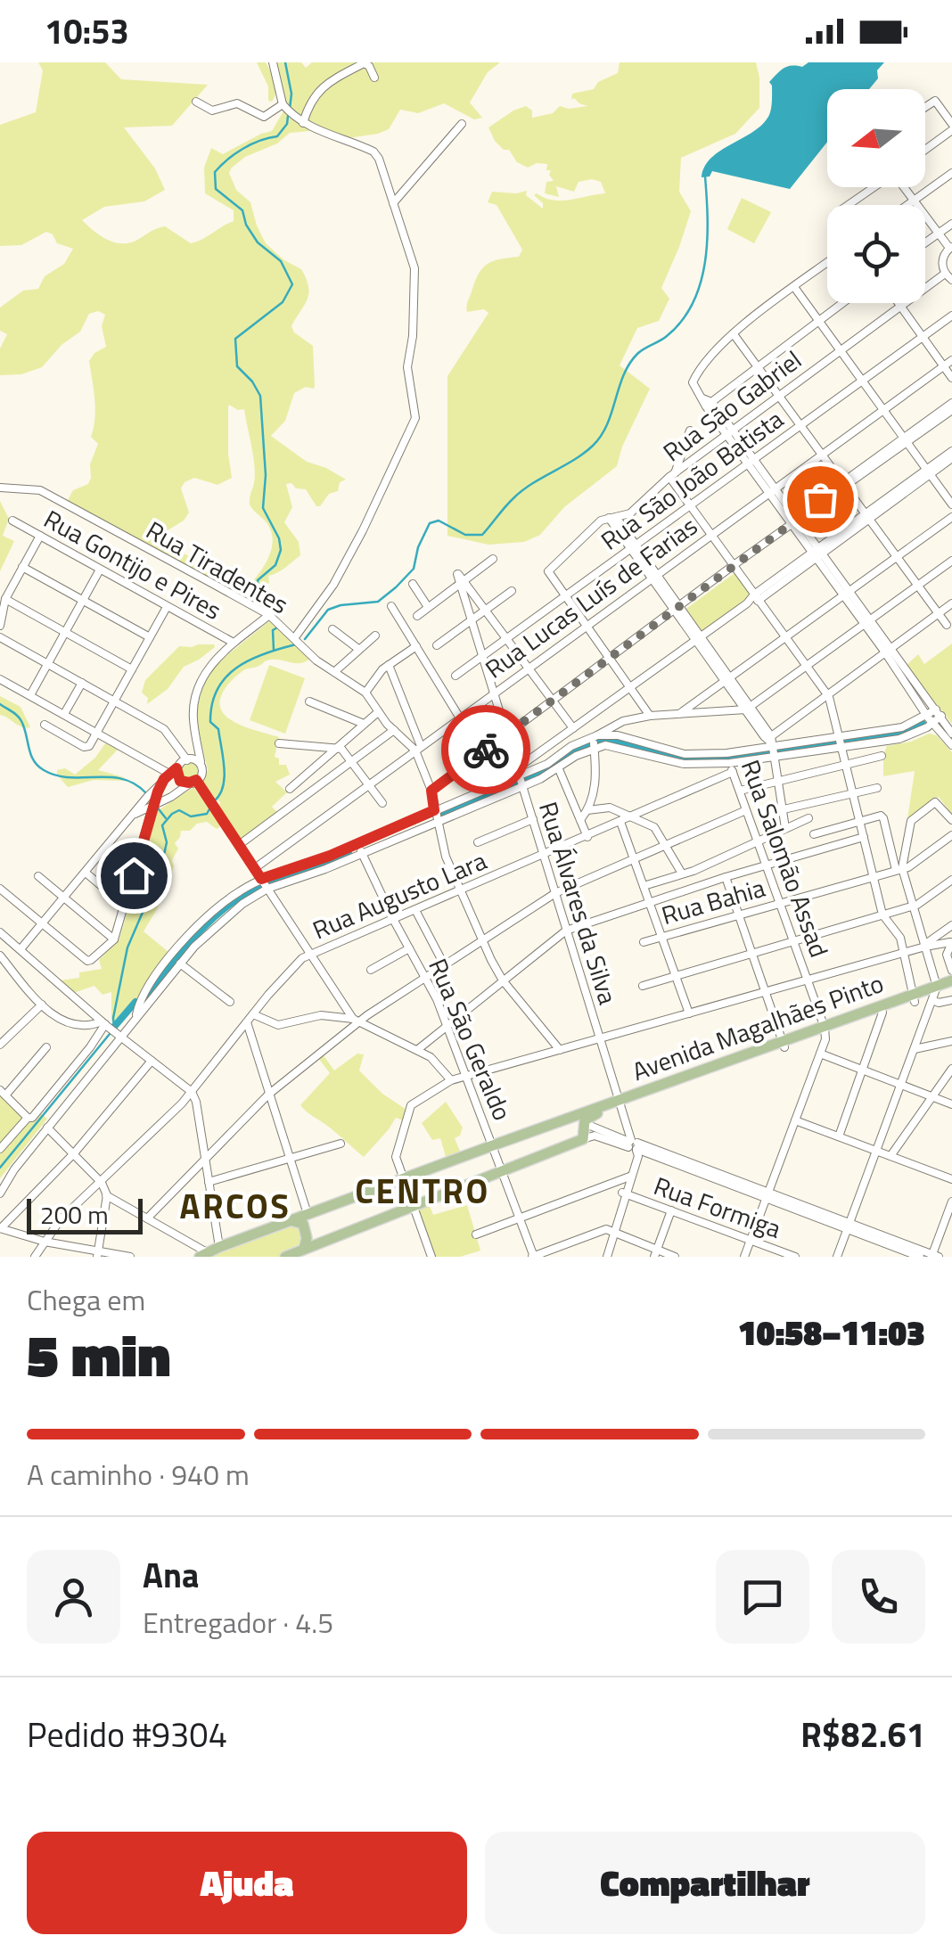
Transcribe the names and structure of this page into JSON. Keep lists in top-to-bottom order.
{
  "streets": {
    "main road": ["Avenida Magalhães Pinto"],
    "street": [
      "Rua São Gabriel",
      "Rua São João Batista",
      "Rua Gontijo e Pires",
      "Rua Tiradentes",
      "Rua Lucas Luís de Farias",
      "Rua Salomão Assad",
      "Rua Augusto Lara",
      "Rua Bahia",
      "Rua Álvares da Silva",
      "Rua São Geraldo",
      "Rua Formiga"
    ]
  },
  "crossings": [
    ["Rua São Gabriel", "Rua São João Batista"],
    ["Rua São João Batista", "Rua Álvares da Silva"],
    ["Rua Tiradentes", "Rua Lucas Luís de Farias"],
    ["Rua Tiradentes", "Rua Augusto Lara"],
    ["Rua Lucas Luís de Farias", "Rua Álvares da Silva"],
    ["Rua Salomão Assad", "Rua Augusto Lara"],
    ["Rua Salomão Assad", "Rua Bahia"],
    ["Rua Salomão Assad", "Avenida Magalhães Pinto"],
    ["Rua Augusto Lara", "Rua Álvares da Silva"],
    ["Rua Augusto Lara", "Rua São Geraldo"],
    ["Rua Álvares da Silva", "Avenida Magalhães Pinto"],
    ["Avenida Magalhães Pinto", "Rua São Geraldo"]
  ],
  "districts": ["CENTRO", "ARCOS"],
  "scale_bar": "200 m",
  "north": "left",
  "page": {
    "status": "10:53",
    "scale": "200 m",
    "heading": ["5 min", "Chega em", "10:58–11:03"],
    "panel": [
      "Ana",
      "Entregador · 4.5",
      "Pedido #9304",
      "R$82.61"
    ],
    "bar": "A caminho · 940 m",
    "buttons": ["Ajuda", "Compartilhar"]
  }
}
